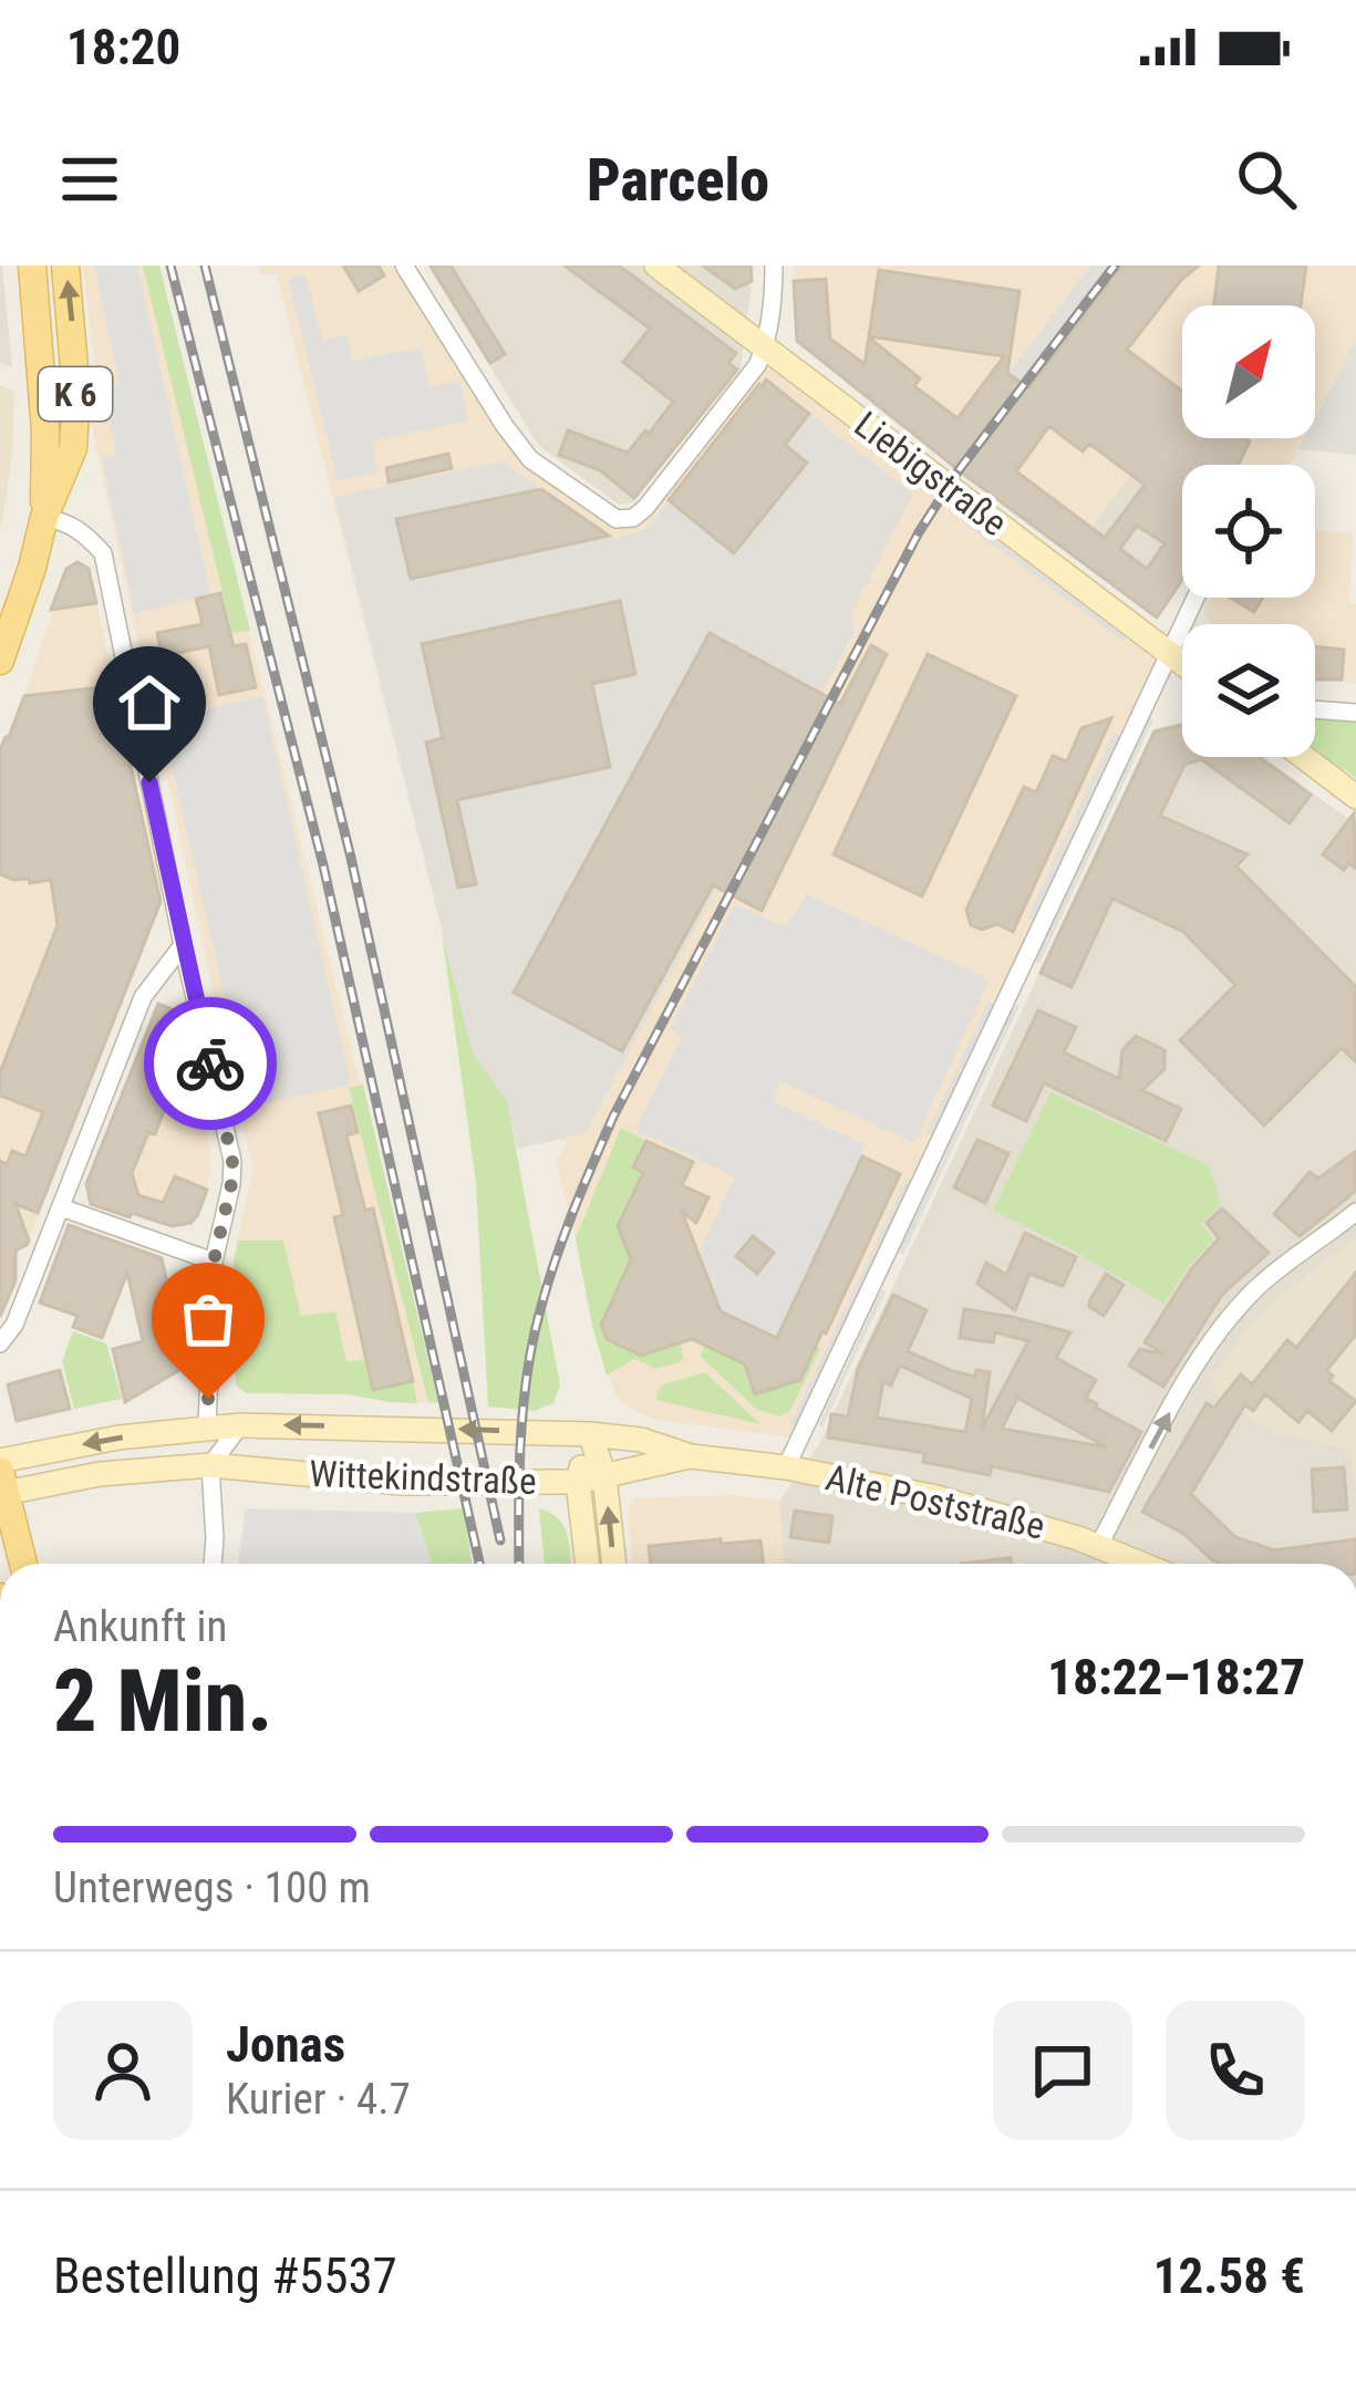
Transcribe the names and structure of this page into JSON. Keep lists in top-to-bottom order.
{
  "streets": {
    "main road": [
      "K 6",
      "Liebigstraße",
      "Wittekindstraße",
      "Alte Poststraße"
    ]
  },
  "crossings": [
    ["Wittekindstraße", "Alte Poststraße"]
  ],
  "north": "top right",
  "page": {
    "status": "18:20",
    "header": "Parcelo",
    "heading": ["2 Min.", "Ankunft in", "18:22–18:27"],
    "panel": [
      "Jonas",
      "Kurier · 4.7",
      "Bestellung #5537",
      "12.58 €"
    ],
    "bar": "Unterwegs · 100 m"
  }
}
